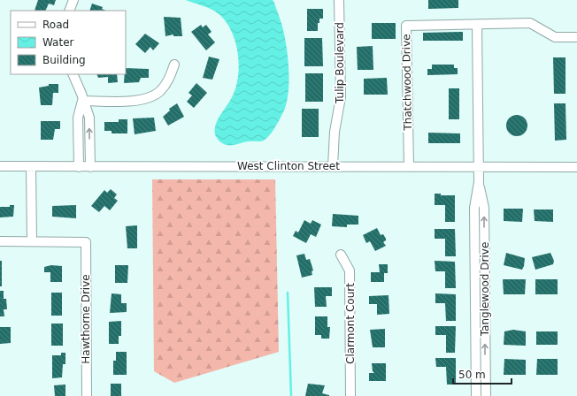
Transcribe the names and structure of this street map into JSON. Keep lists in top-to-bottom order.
{
  "streets": {
    "street": [
      "Tulip Boulevard",
      "Thatchwood Drive",
      "West Clinton Street",
      "Tanglewood Drive",
      "Hawthorne Drive",
      "Clarmont Court"
    ]
  },
  "crossings": [
    ["Tulip Boulevard", "West Clinton Street"],
    ["Thatchwood Drive", "West Clinton Street"],
    ["Thatchwood Drive", "Tanglewood Drive"],
    ["West Clinton Street", "Tanglewood Drive"]
  ],
  "legend": ["Road", "Water", "Building"],
  "scale_bar": "50 m"
}
